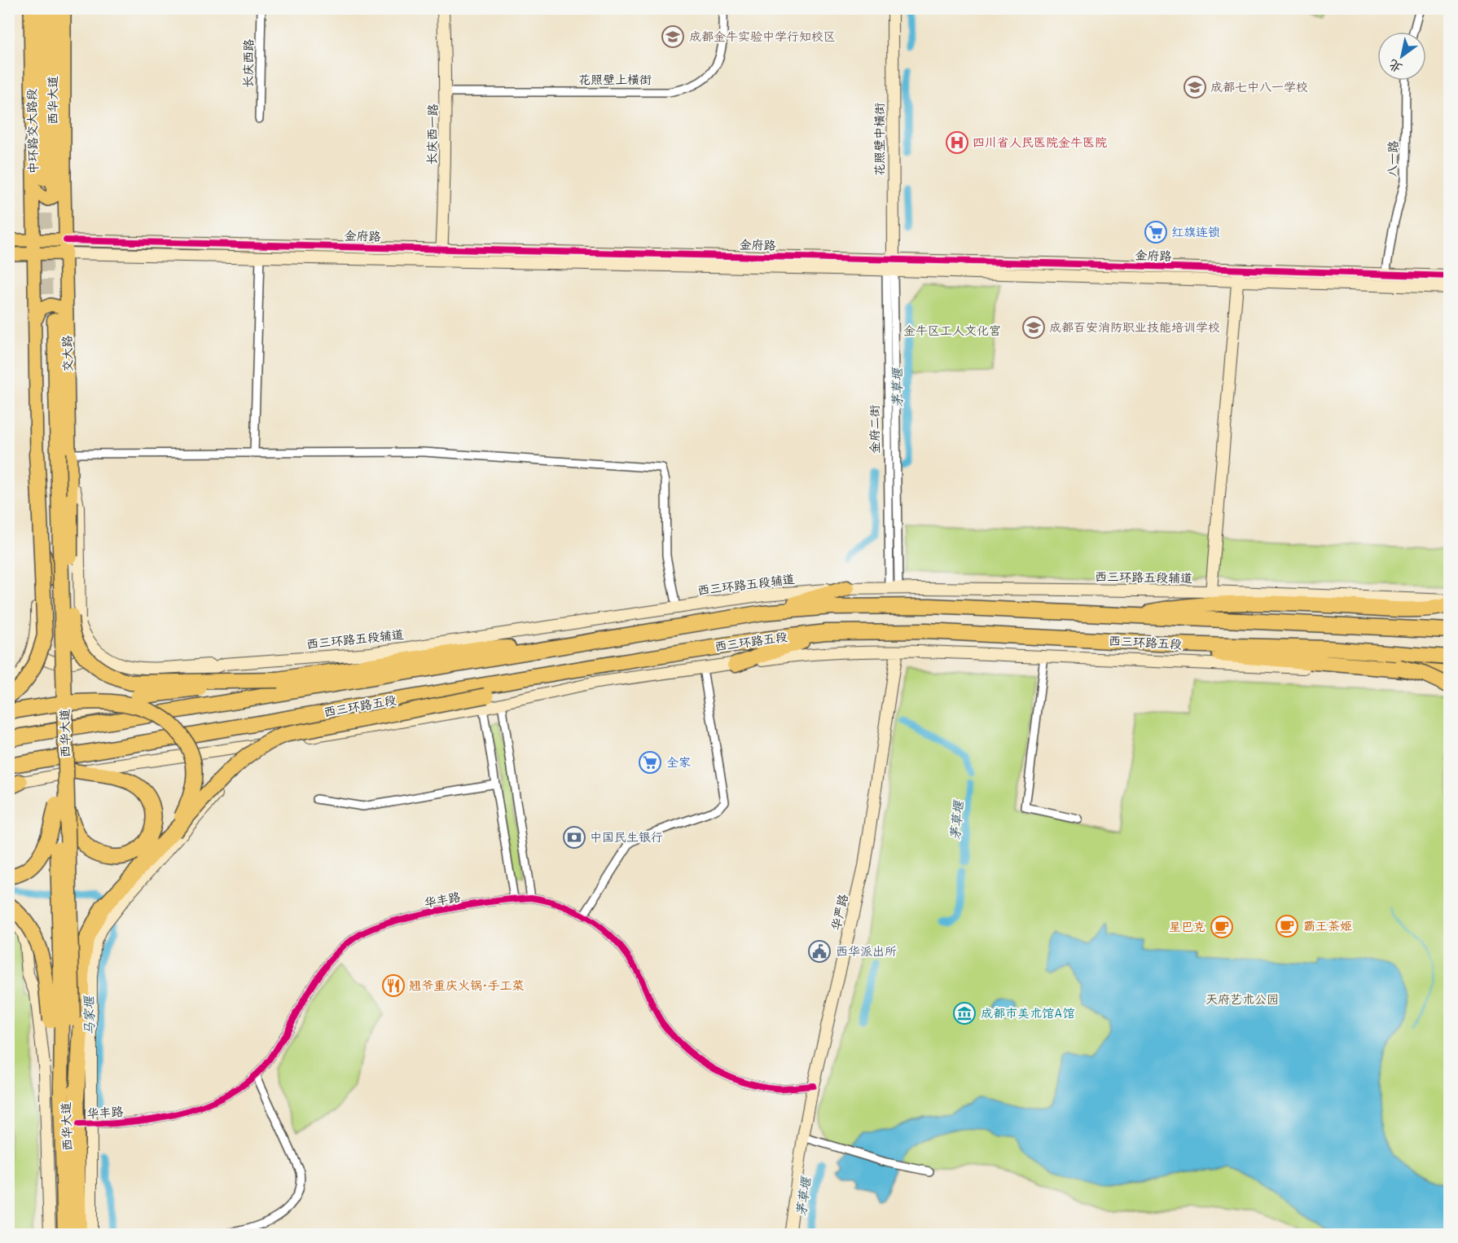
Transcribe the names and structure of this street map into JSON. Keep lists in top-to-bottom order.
{
  "streets": {
    "highway": ["西华大道", "西三环路五段"],
    "main road": ["中环路交大路段", "金府路", "交大路"],
    "street": [
      "长庆西路",
      "花照壁上横街",
      "长庆西一路",
      "花照壁中横街",
      "八一路",
      "金府二街",
      "西三环路五段辅道",
      "华丰路",
      "华严路"
    ]
  },
  "crossings": [
    ["花照壁上横街", "长庆西一路"],
    ["西华大道", "中环路交大路段"],
    ["西华大道", "交大路"],
    ["西华大道", "华丰路"],
    ["中环路交大路段", "金府路"],
    ["中环路交大路段", "交大路"],
    ["长庆西一路", "金府路"],
    ["花照壁中横街", "金府路"],
    ["花照壁中横街", "金府二街"],
    ["八一路", "金府路"],
    ["金府路", "交大路"],
    ["金府路", "金府二街"],
    ["金府二街", "西三环路五段辅道"],
    ["华丰路", "华严路"]
  ],
  "water": ["茅草堰", "马家堰"],
  "parks": ["金牛区工人文化宫", "天府艺术公园"],
  "places": {
    "school or university": ["成都金牛实验中学行知校区", "成都七中八一学校", "成都百安消防职业技能培训学校"],
    "hospital": ["四川省人民医院金牛医院"],
    "supermarket": ["红旗连锁", "全家"],
    "bank": ["中国民生银行"],
    "cafe": ["霸王茶姬", "星巴克"],
    "public building": ["西华派出所"],
    "restaurant": ["翘爷重庆火锅·手工菜"],
    "museum": ["成都市美术馆A馆"]
  },
  "north": "bottom left"
}
